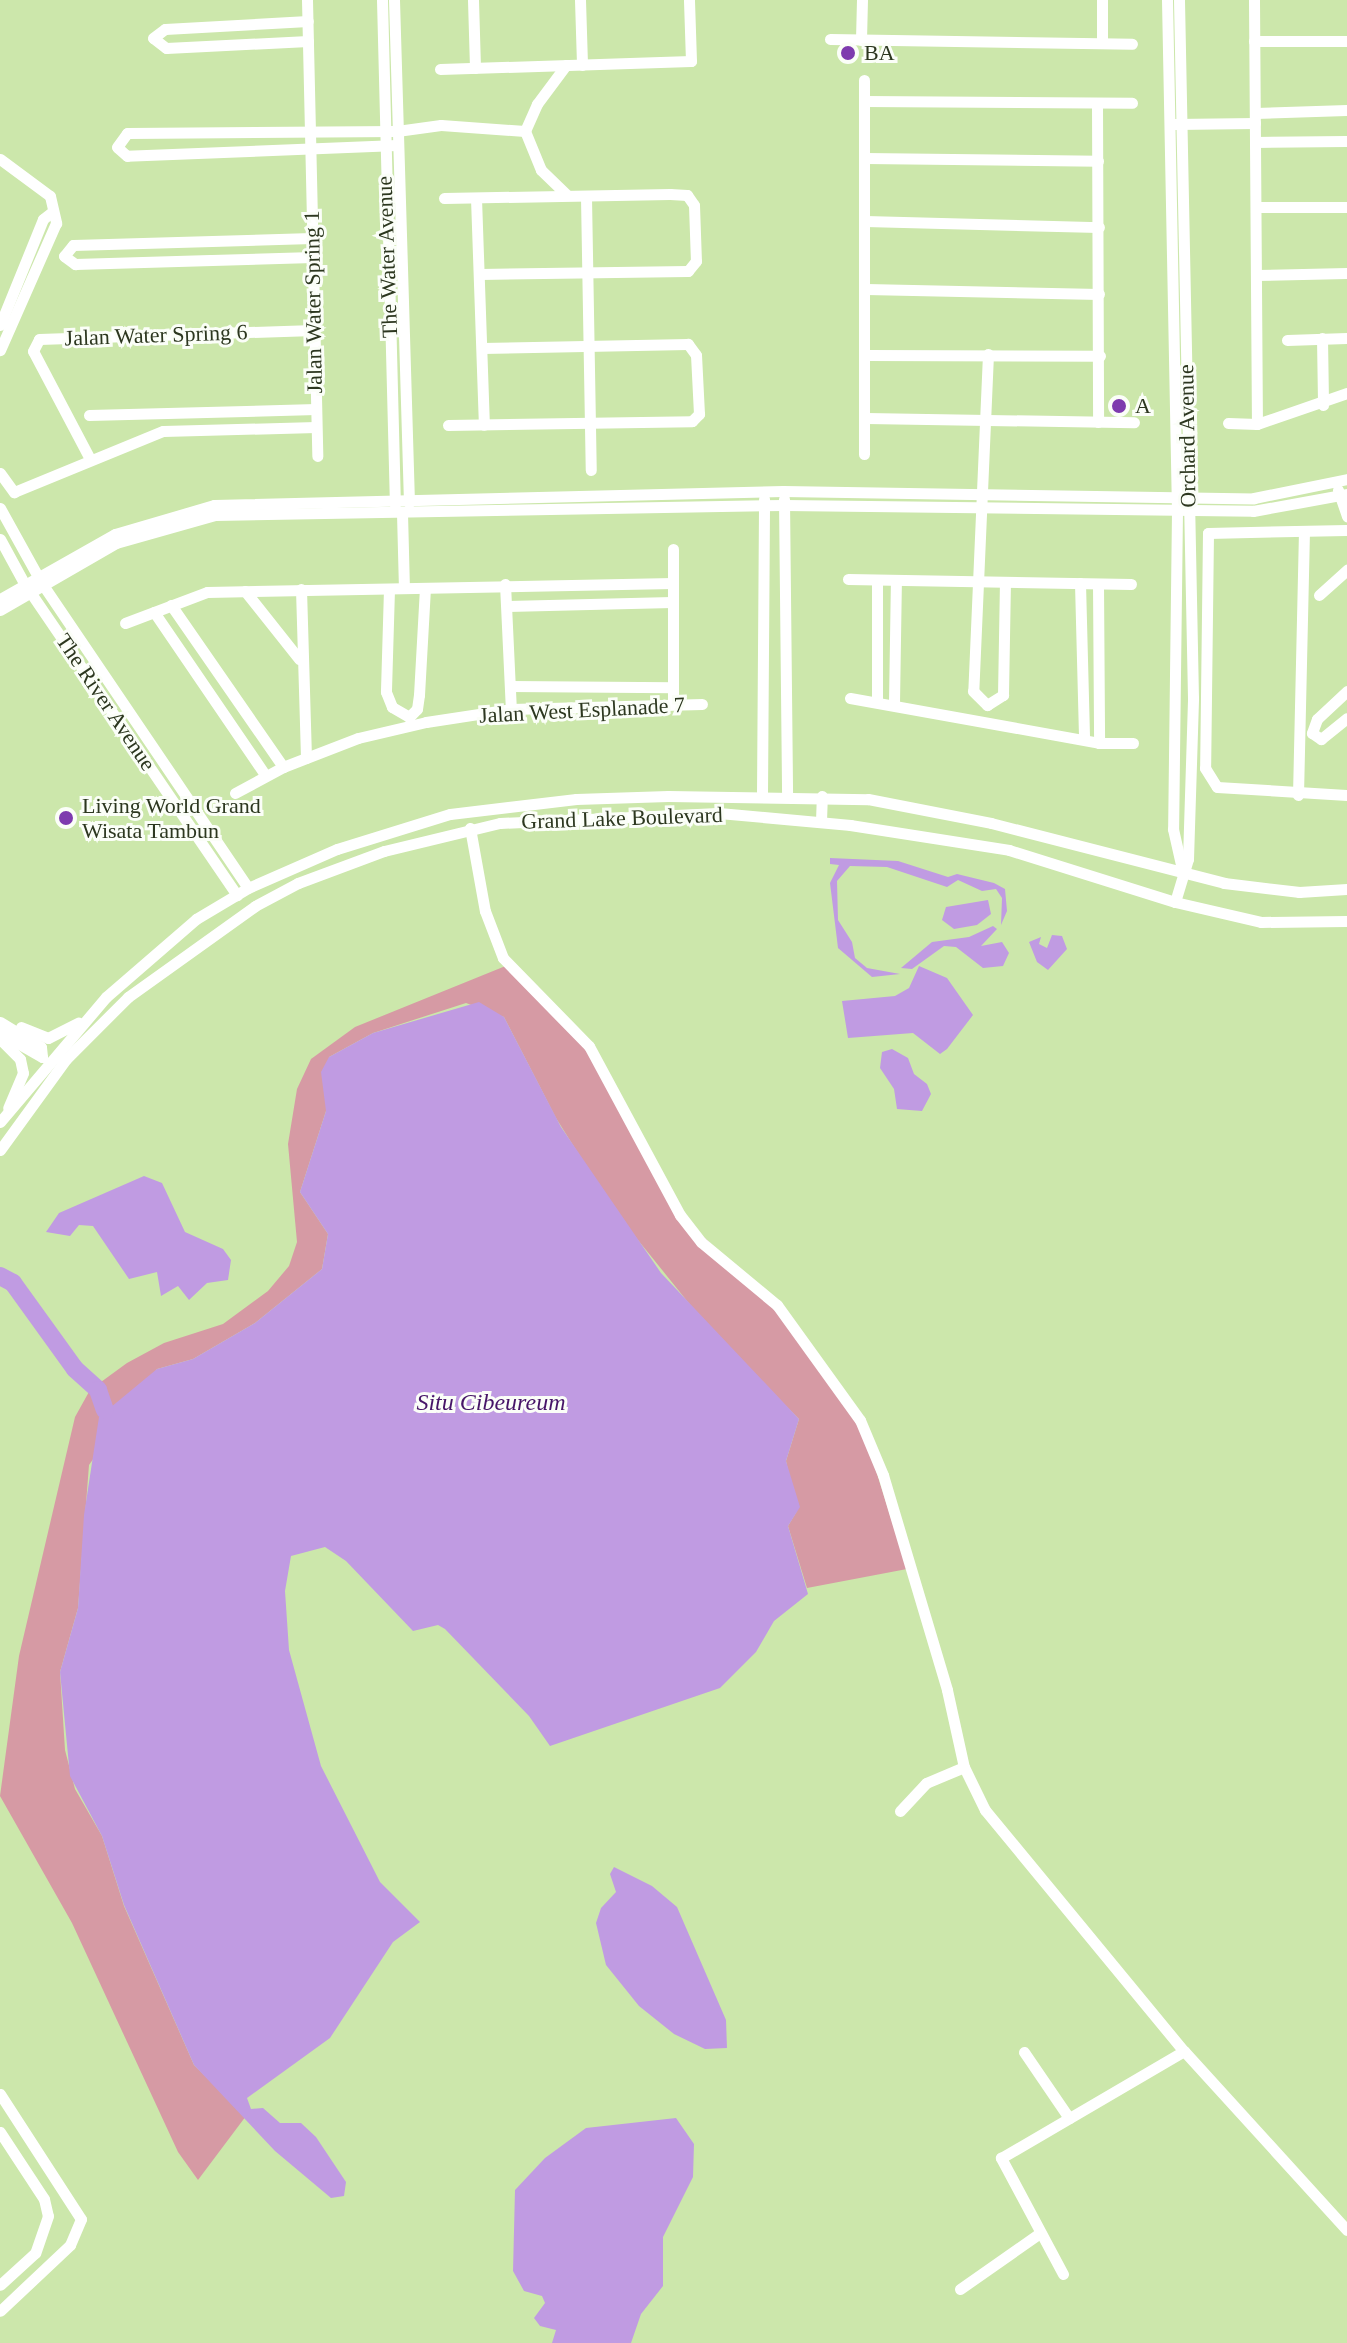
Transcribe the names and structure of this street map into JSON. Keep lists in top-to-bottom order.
{
  "streets": {
    "street": [
      "The Water Avenue",
      "Jalan Water Spring 1",
      "Jalan Water Spring 6",
      "Orchard Avenue",
      "The River Avenue",
      "Jalan West Esplanade 7",
      "Grand Lake Boulevard"
    ]
  },
  "crossings": [
    ["Jalan Water Spring 1", "Jalan Water Spring 6"],
    ["Orchard Avenue", "Grand Lake Boulevard"],
    ["The River Avenue", "Grand Lake Boulevard"]
  ],
  "water": ["Situ Cibeureum"],
  "places": ["BA", "A", "Living World Grand Wisata Tambun"]
}
